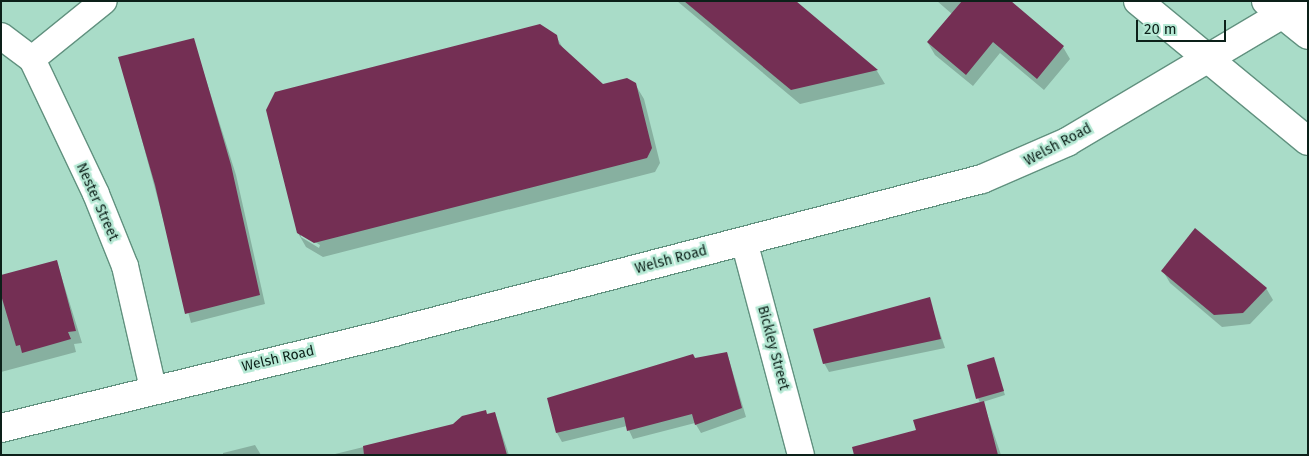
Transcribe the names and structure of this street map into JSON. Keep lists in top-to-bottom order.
{
  "streets": {
    "main road": ["Welsh Road"],
    "street": ["Nester Street", "Bickley Street"]
  },
  "crossings": [
    ["Welsh Road", "Nester Street"],
    ["Welsh Road", "Bickley Street"]
  ],
  "scale_bar": "20 m"
}
